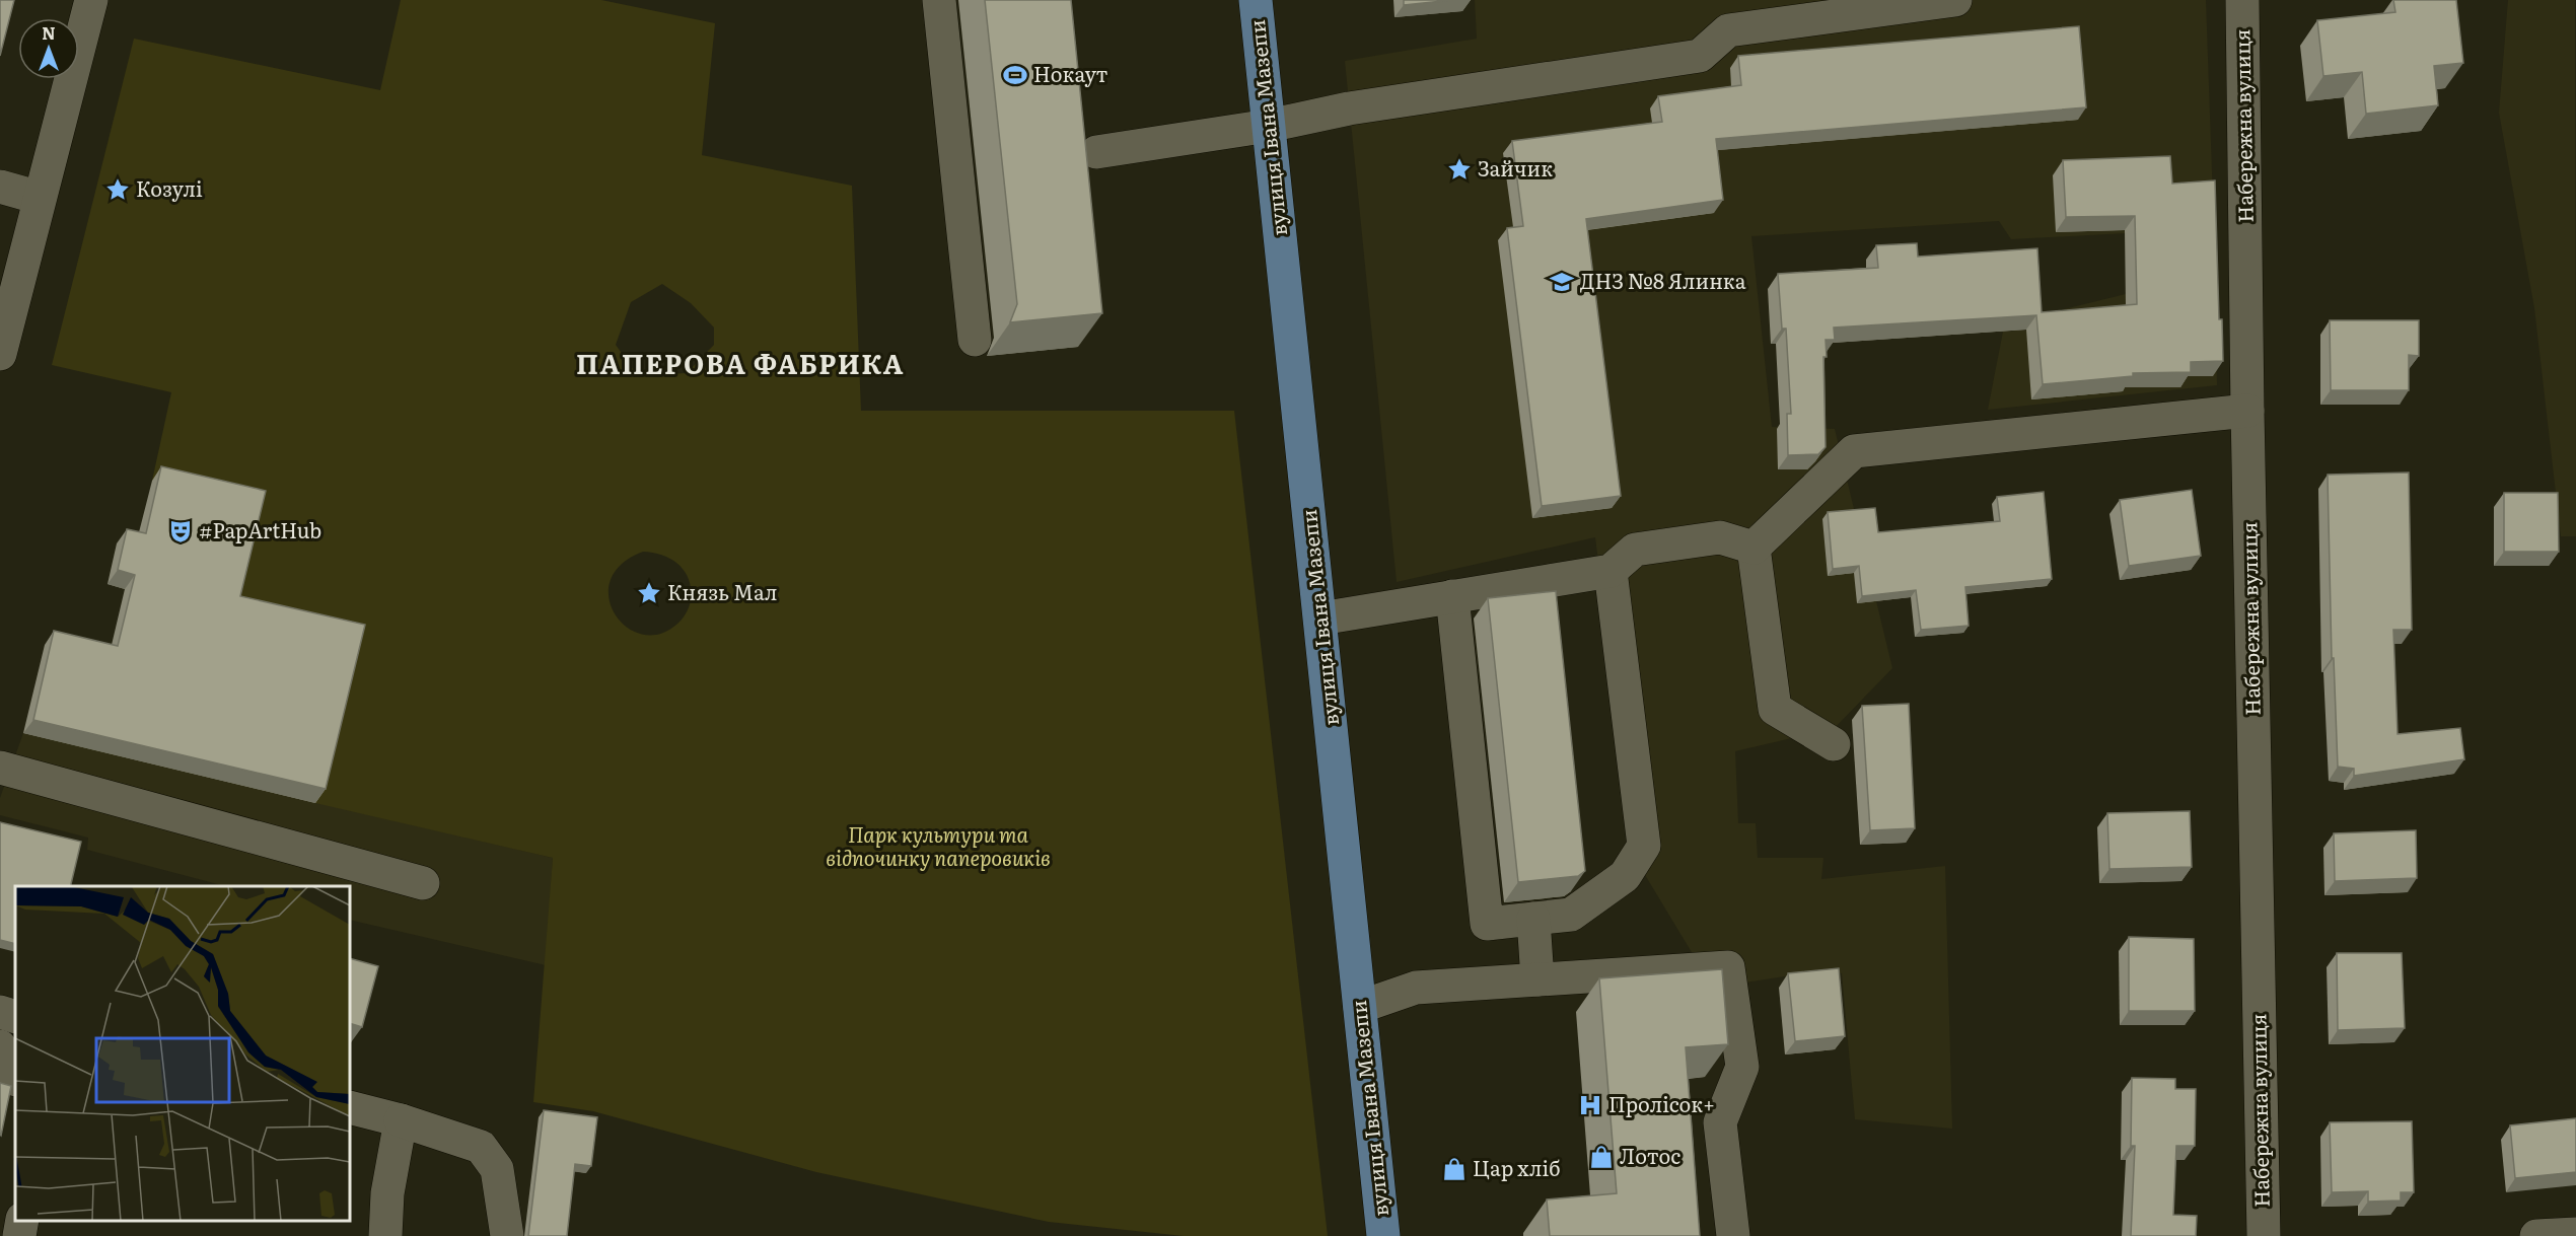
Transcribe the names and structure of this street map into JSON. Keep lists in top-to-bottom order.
{
  "streets": {
    "main road": ["вулиця Івана Мазепи"],
    "street": ["Набережна вулиця"]
  },
  "districts": ["ПАПЕРОВА ФАБРИКА"],
  "parks": ["Парк культури та відпочинку паперовиків"],
  "places": {
    "sports": ["Нокаут"],
    "place": ["Зайчик", "Козулі", "Князь Мал"],
    "school or university": ["ДНЗ №8 Ялинка"],
    "theatre": ["#PapArtHub"],
    "hospital": ["Пролісок+"],
    "shop": ["Лотос", "Цар хліб"]
  },
  "north": "top"
}
